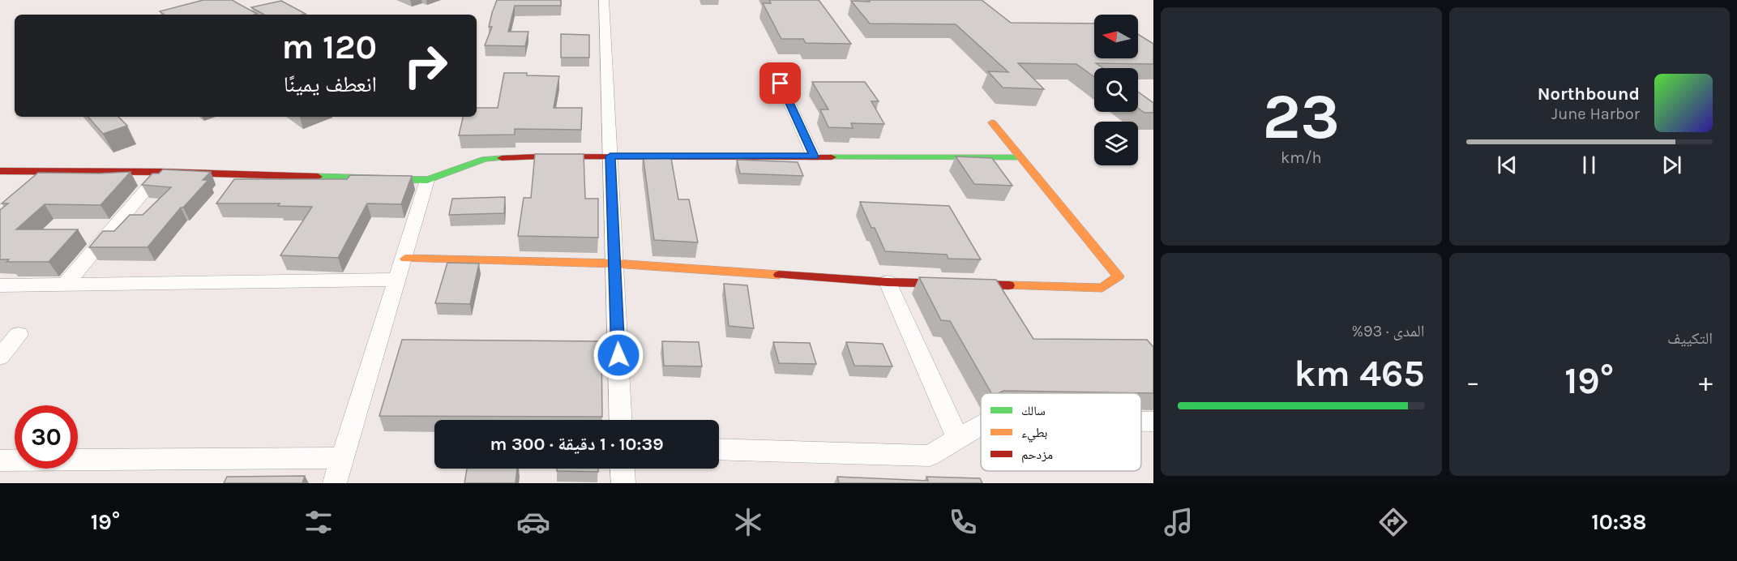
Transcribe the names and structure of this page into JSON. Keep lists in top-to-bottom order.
{
  "legend": ["سالك", "بطيء", "مزدحم"],
  "north": "left",
  "page": {
    "tile": [
      ["23", "km/h"],
      "التكييف",
      ["المدى · 93%", "465 km"]
    ],
    "turn": ["120 m", "انعطف يمينًا"],
    "song": ["Northbound", "June Harbor"],
    "heat": ["−", "19°", "+"],
    "limit": "30",
    "trip": "10:39 · 1 دقيقة · 300 m",
    "tabs": ["10:38", "19°"]
  }
}
